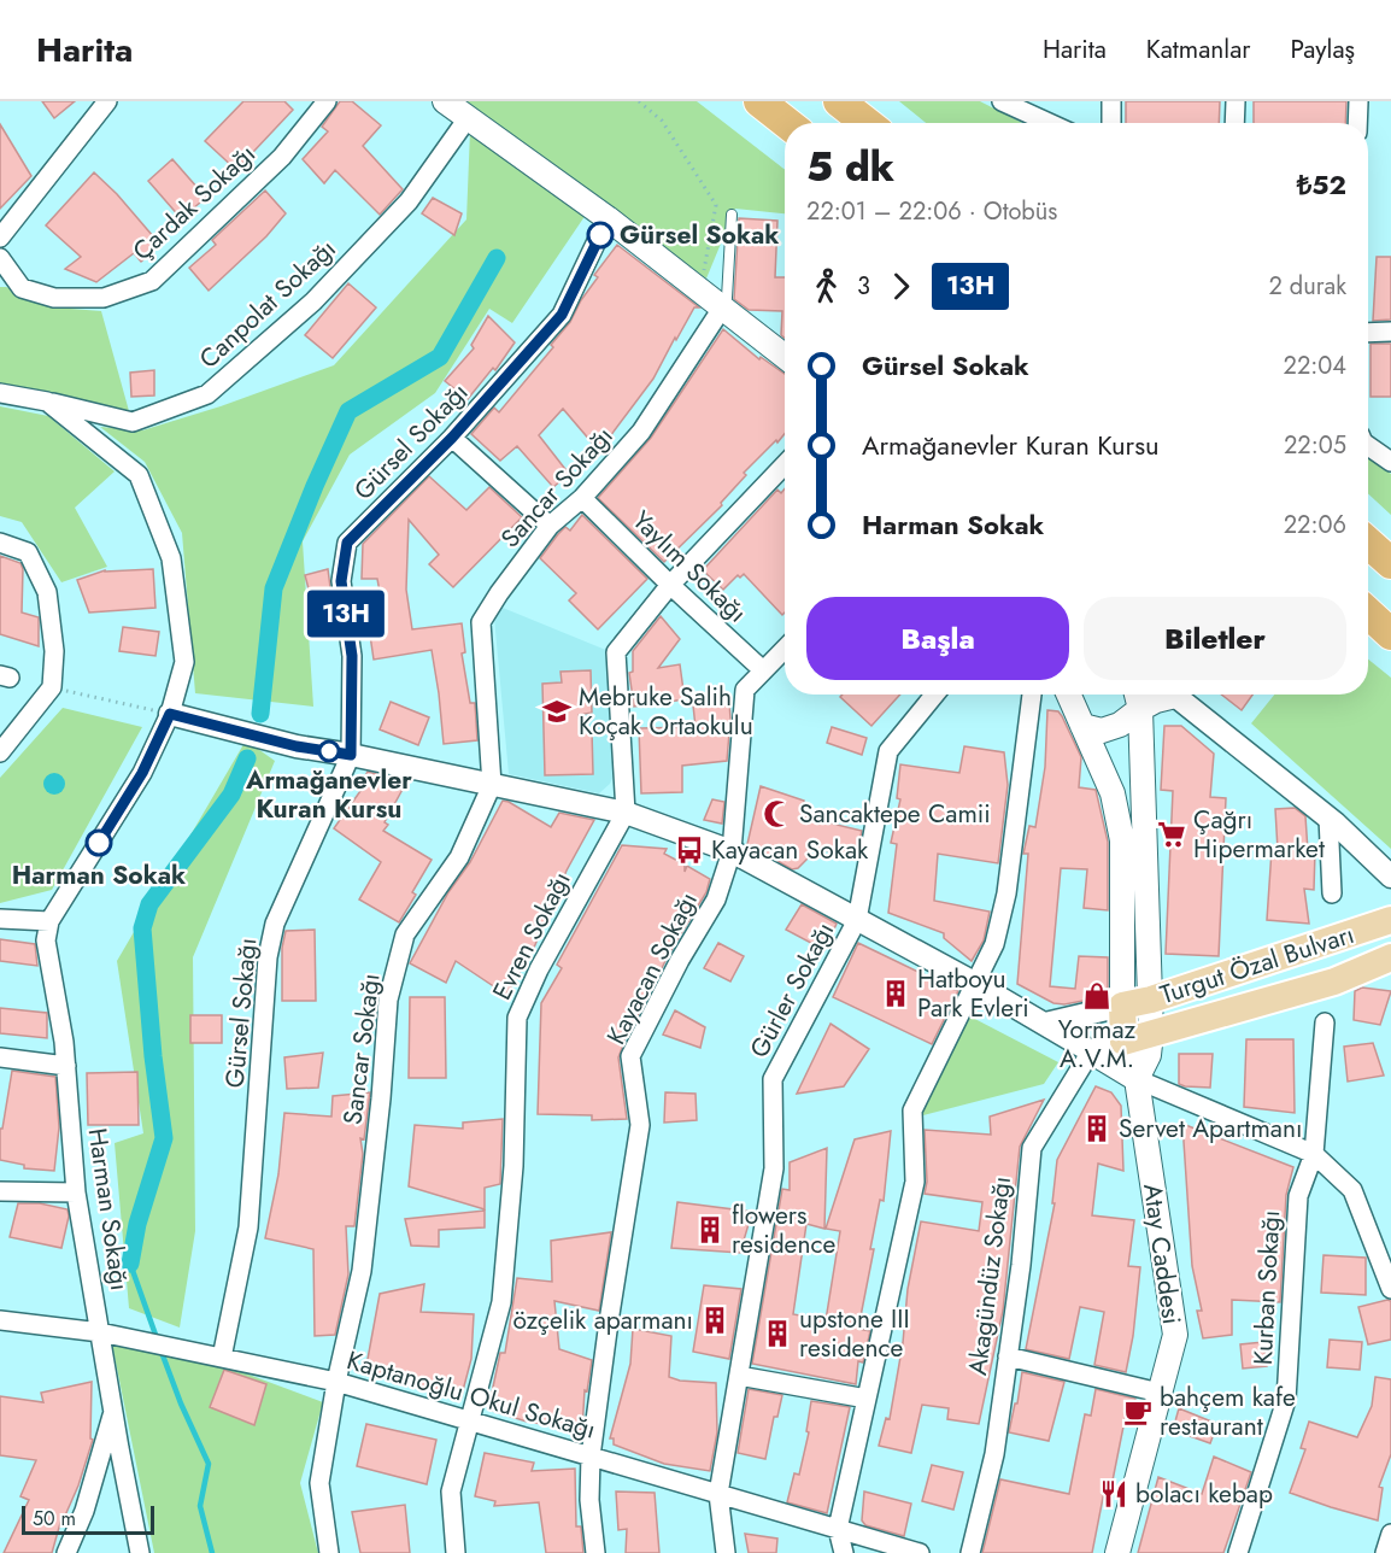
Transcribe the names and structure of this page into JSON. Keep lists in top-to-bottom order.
{
  "streets": {
    "main road": ["Turgut Özal Bulvarı", "Atay Caddesi"],
    "street": [
      "Çardak Sokağı",
      "Canpolat Sokağı",
      "Gürsel Sokağı",
      "Sancar Sokağı",
      "Yaylım Sokağı",
      "Evren Sokağı",
      "Kayacan Sokağı",
      "Gürler Sokağı",
      "Harman Sokağı",
      "Akagündüz Sokağı",
      "Kurban Sokağı",
      "Kaptanoğlu Okul Sokağı"
    ]
  },
  "crossings": [
    ["Gürsel Sokağı", "Kaptanoğlu Okul Sokağı"],
    ["Sancar Sokağı", "Yaylım Sokağı"],
    ["Sancar Sokağı", "Kaptanoğlu Okul Sokağı"],
    ["Yaylım Sokağı", "Kayacan Sokağı"],
    ["Evren Sokağı", "Kaptanoğlu Okul Sokağı"],
    ["Turgut Özal Bulvarı", "Atay Caddesi"],
    ["Kayacan Sokağı", "Kaptanoğlu Okul Sokağı"],
    ["Gürler Sokağı", "Kaptanoğlu Okul Sokağı"],
    ["Harman Sokağı", "Kaptanoğlu Okul Sokağı"]
  ],
  "places": {
    "other": ["Gürsel Sokak", "Armağanevler Kuran Kursu", "Harman Sokak"],
    "school or university": ["Mebruke Salih Koçak Ortaokulu"],
    "mosque": ["Sancaktepe Camii"],
    "supermarket": ["Çağrı Hipermarket"],
    "bus stop": ["Kayacan Sokak"],
    "building": [
      "Hatboyu Park Evleri",
      "Servet Apartmanı",
      "flowers residence",
      "özçelik aparmanı",
      "upstone III residence"
    ],
    "shop": ["Yormaz A.V.M."],
    "cafe": ["bahçem kafe restaurant"],
    "restaurant": ["bolacı kebap"]
  },
  "lines": ["bus line 13H"],
  "scale_bar": "50 m",
  "page": {
    "header": "Harita",
    "nav": ["Harita", "Katmanlar", "Paylaş"],
    "on_map": "13H",
    "heading": ["5 dk", "22:01 – 22:06 · Otobüs", "₺52"],
    "legs": ["3", "13H", "2 durak"],
    "list": [
      {
        "name": "Gürsel Sokak",
        "value": "22:04"
      },
      {
        "name": "Armağanevler Kuran Kursu",
        "value": "22:05"
      },
      {
        "name": "Harman Sokak",
        "value": "22:06"
      }
    ],
    "buttons": ["Başla", "Biletler"],
    "scale": "50 m"
  }
}
